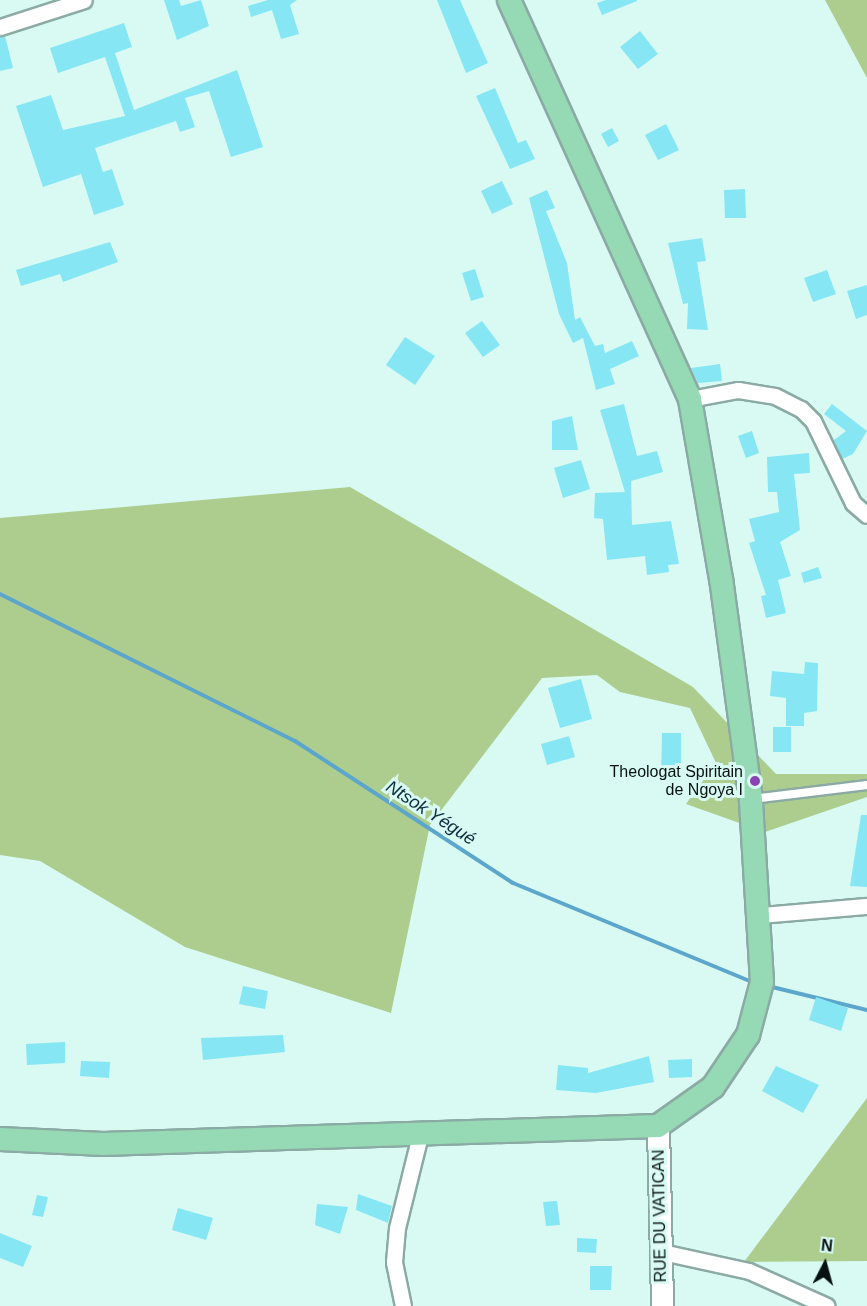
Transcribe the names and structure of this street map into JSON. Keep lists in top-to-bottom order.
{
  "streets": {
    "street": ["RUE DU VATICAN"]
  },
  "water": ["Ntsok Yégué"],
  "places": ["Theologat Spiritain de Ngoya I"],
  "north": "top"
}
